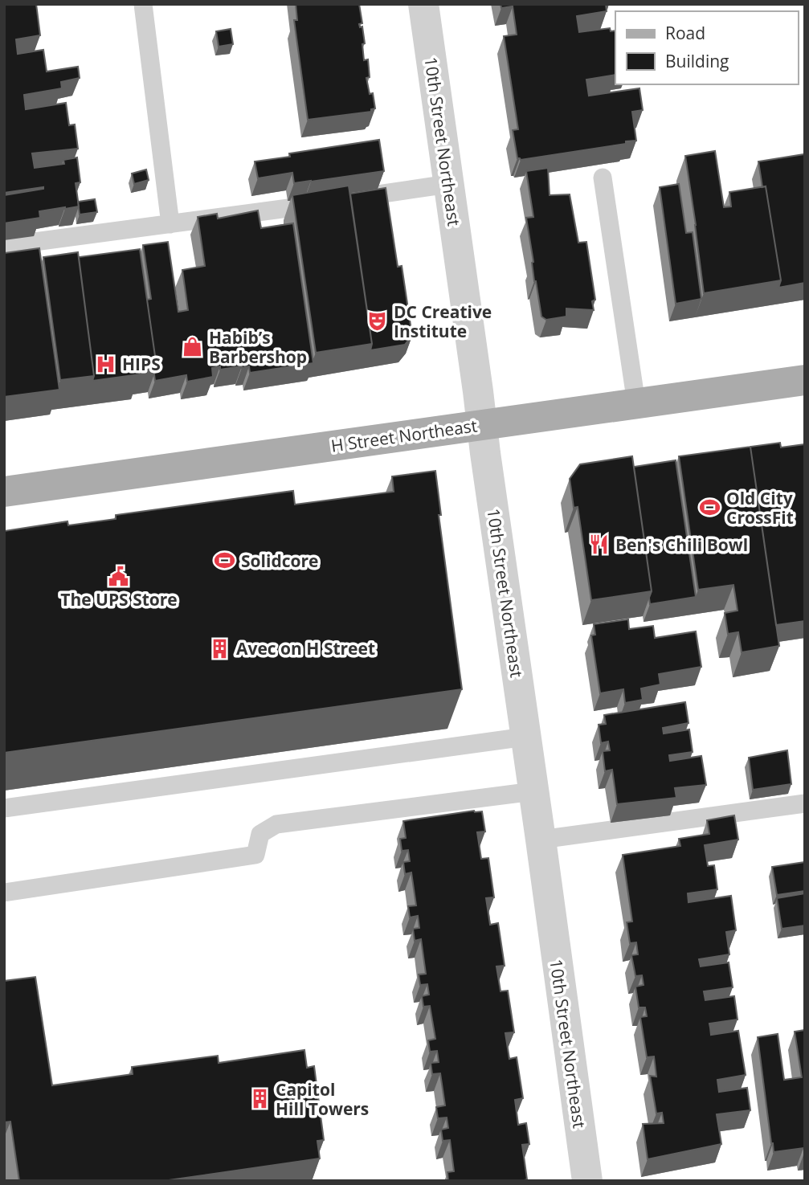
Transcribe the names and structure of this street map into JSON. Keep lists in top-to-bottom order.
{
  "streets": {
    "main road": ["H Street Northeast"],
    "street": ["10th Street Northeast"]
  },
  "crossings": [
    ["10th Street Northeast", "H Street Northeast"]
  ],
  "places": {
    "theatre": ["DC Creative Institute"],
    "shop": ["Habib’s Barbershop"],
    "hospital": ["HIPS"],
    "sports": ["Old City CrossFit", "Solidcore"],
    "restaurant": ["Ben's Chili Bowl"],
    "public building": ["The UPS Store"],
    "building": ["Avec on H Street", "Capitol Hill Towers"]
  },
  "legend": ["Road", "Building"]
}
